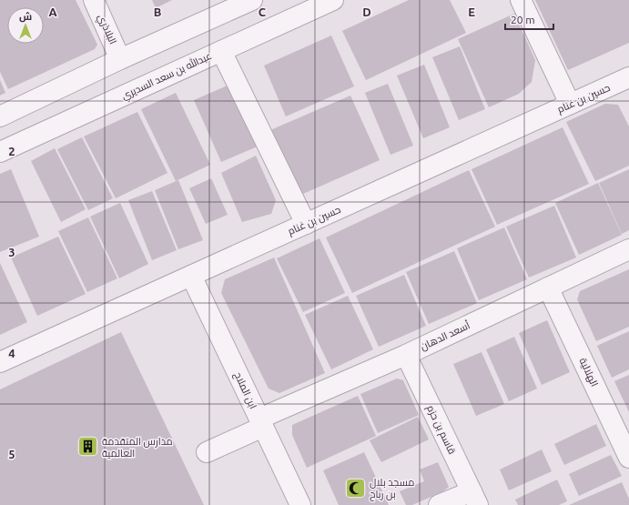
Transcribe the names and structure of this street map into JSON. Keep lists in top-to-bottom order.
{
  "streets": {
    "street": [
      "البلاذري",
      "عبدالله بن سعد السديري",
      "حسين بن غنام",
      "أسعد الدهان",
      "الهلالية",
      "ابن الملاح",
      "قاسم بن حزم"
    ]
  },
  "crossings": [
    ["حسين بن غنام", "ابن الملاح"],
    ["أسعد الدهان", "الهلالية"],
    ["أسعد الدهان", "ابن الملاح"],
    ["أسعد الدهان", "قاسم بن حزم"]
  ],
  "places": {
    "building": ["مدارس المتقدمة العالمية"],
    "mosque": ["مسجد بلال بن رباح"]
  },
  "scale_bar": "20 m",
  "north": "top",
  "grid": {
    "columns": [
      "A",
      "B",
      "C",
      "D",
      "E"
    ],
    "rows": [
      "2",
      "3",
      "4",
      "5"
    ]
  }
}
